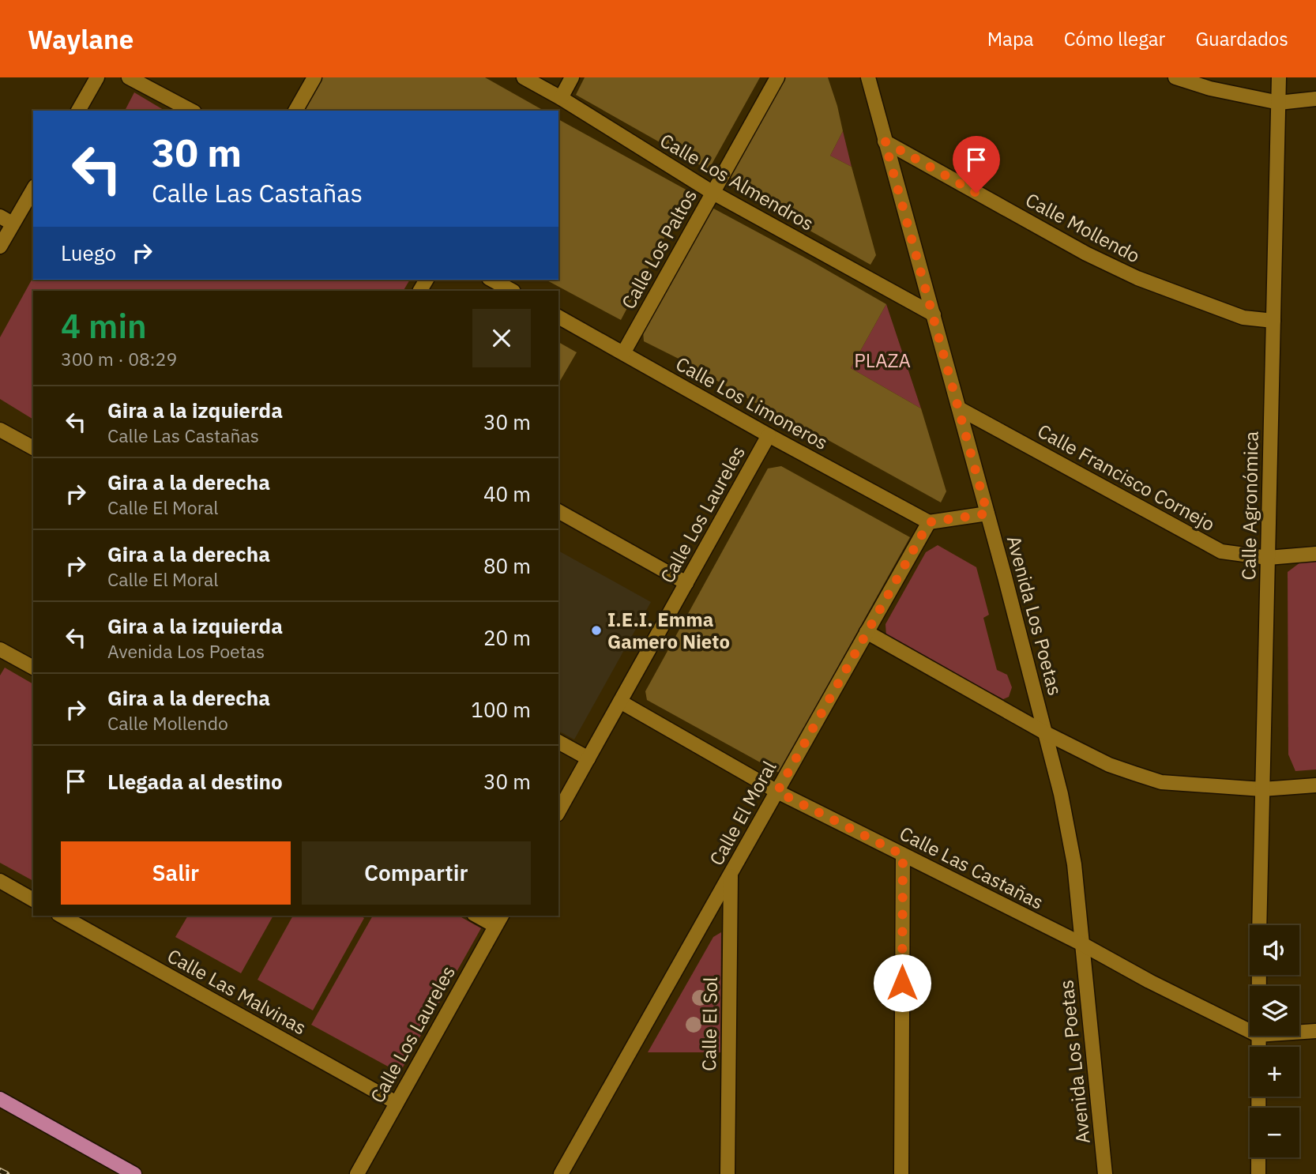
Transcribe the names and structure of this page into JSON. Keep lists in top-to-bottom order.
{
  "streets": {
    "street": [
      "Calle Los Almendros",
      "Calle Mollendo",
      "Calle Los Paltos",
      "Calle Los Limoneros",
      "Calle Francisco Cornejo",
      "Calle Agronómica",
      "Calle Los Laureles",
      "Avenida Los Poetas",
      "Calle El Moral",
      "Calle Las Castañas",
      "Calle Las Malvinas",
      "Calle El Sol"
    ]
  },
  "crossings": [
    ["Calle Los Almendros", "Calle Los Paltos"],
    ["Calle Los Almendros", "Avenida Los Poetas"],
    ["Calle Mollendo", "Calle Agronómica"],
    ["Calle Mollendo", "Avenida Los Poetas"],
    ["Calle Los Paltos", "Calle Los Limoneros"],
    ["Calle Los Limoneros", "Calle Los Laureles"],
    ["Calle Los Limoneros", "Calle El Moral"],
    ["Calle Francisco Cornejo", "Calle Agronómica"],
    ["Calle Francisco Cornejo", "Avenida Los Poetas"],
    ["Calle Los Laureles", "Calle Las Castañas"],
    ["Calle Los Laureles", "Calle Las Malvinas"],
    ["Avenida Los Poetas", "Calle Las Castañas"],
    ["Calle El Moral", "Calle Las Castañas"],
    ["Calle El Moral", "Calle El Sol"]
  ],
  "parks": ["PLAZA"],
  "places": ["I.E.I. Emma Gamero Nieto"],
  "page": {
    "header": "Waylane",
    "nav": ["Mapa", "Cómo llegar", "Guardados"],
    "turn": ["30 m", "Calle Las Castañas"],
    "then": "Luego",
    "heading": ["4 min", "300 m · 08:29"],
    "list": [
      {
        "name": "Gira a la izquierda",
        "note": "Calle Las Castañas",
        "value": "30 m"
      },
      {
        "name": "Gira a la derecha",
        "note": "Calle El Moral",
        "value": "40 m"
      },
      {
        "name": "Gira a la derecha",
        "note": "Calle El Moral",
        "value": "80 m"
      },
      {
        "name": "Gira a la izquierda",
        "note": "Avenida Los Poetas",
        "value": "20 m"
      },
      {
        "name": "Gira a la derecha",
        "note": "Calle Mollendo",
        "value": "100 m"
      },
      {
        "name": "Llegada al destino",
        "value": "30 m"
      }
    ],
    "buttons": ["Salir", "Compartir"],
    "map_buttons": ["+", "−"]
  }
}
